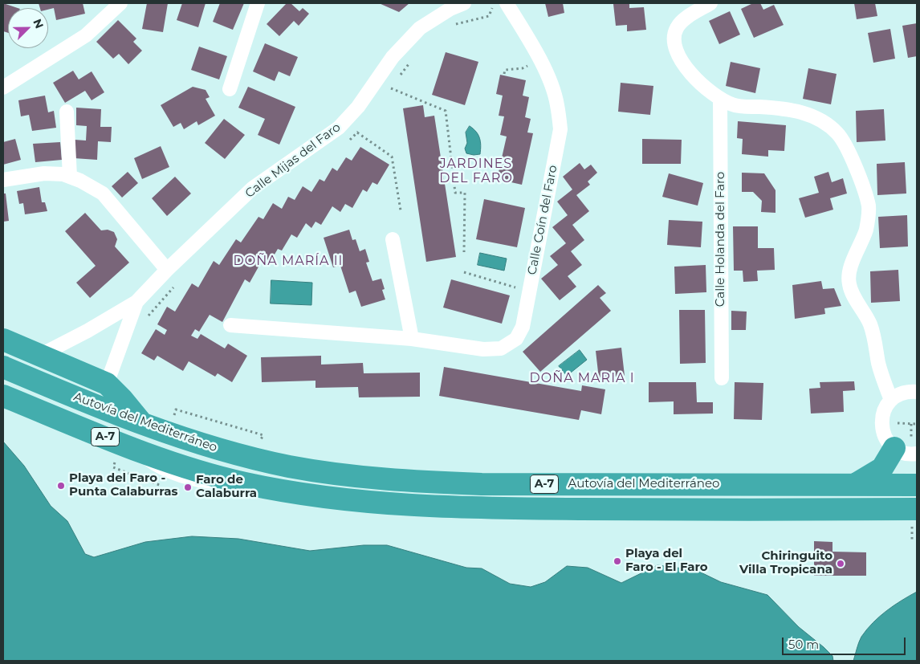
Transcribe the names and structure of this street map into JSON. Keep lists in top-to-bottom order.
{
  "streets": {
    "highway": ["Autovía del Mediterráneo", "A-7"],
    "street": ["Calle Mijas del Faro", "Calle Coín del Faro", "Calle Holanda del Faro"]
  },
  "districts": ["JARDINES DEL FARO", "DOÑA MARÍA II", "DOÑA MARIA I"],
  "places": [
    "Playa del Faro - Punta Calaburras",
    "Faro de Calaburra",
    "Playa del Faro - El Faro",
    "Chiringuito Villa Tropicana"
  ],
  "scale_bar": "50 m",
  "north": "top right"
}
